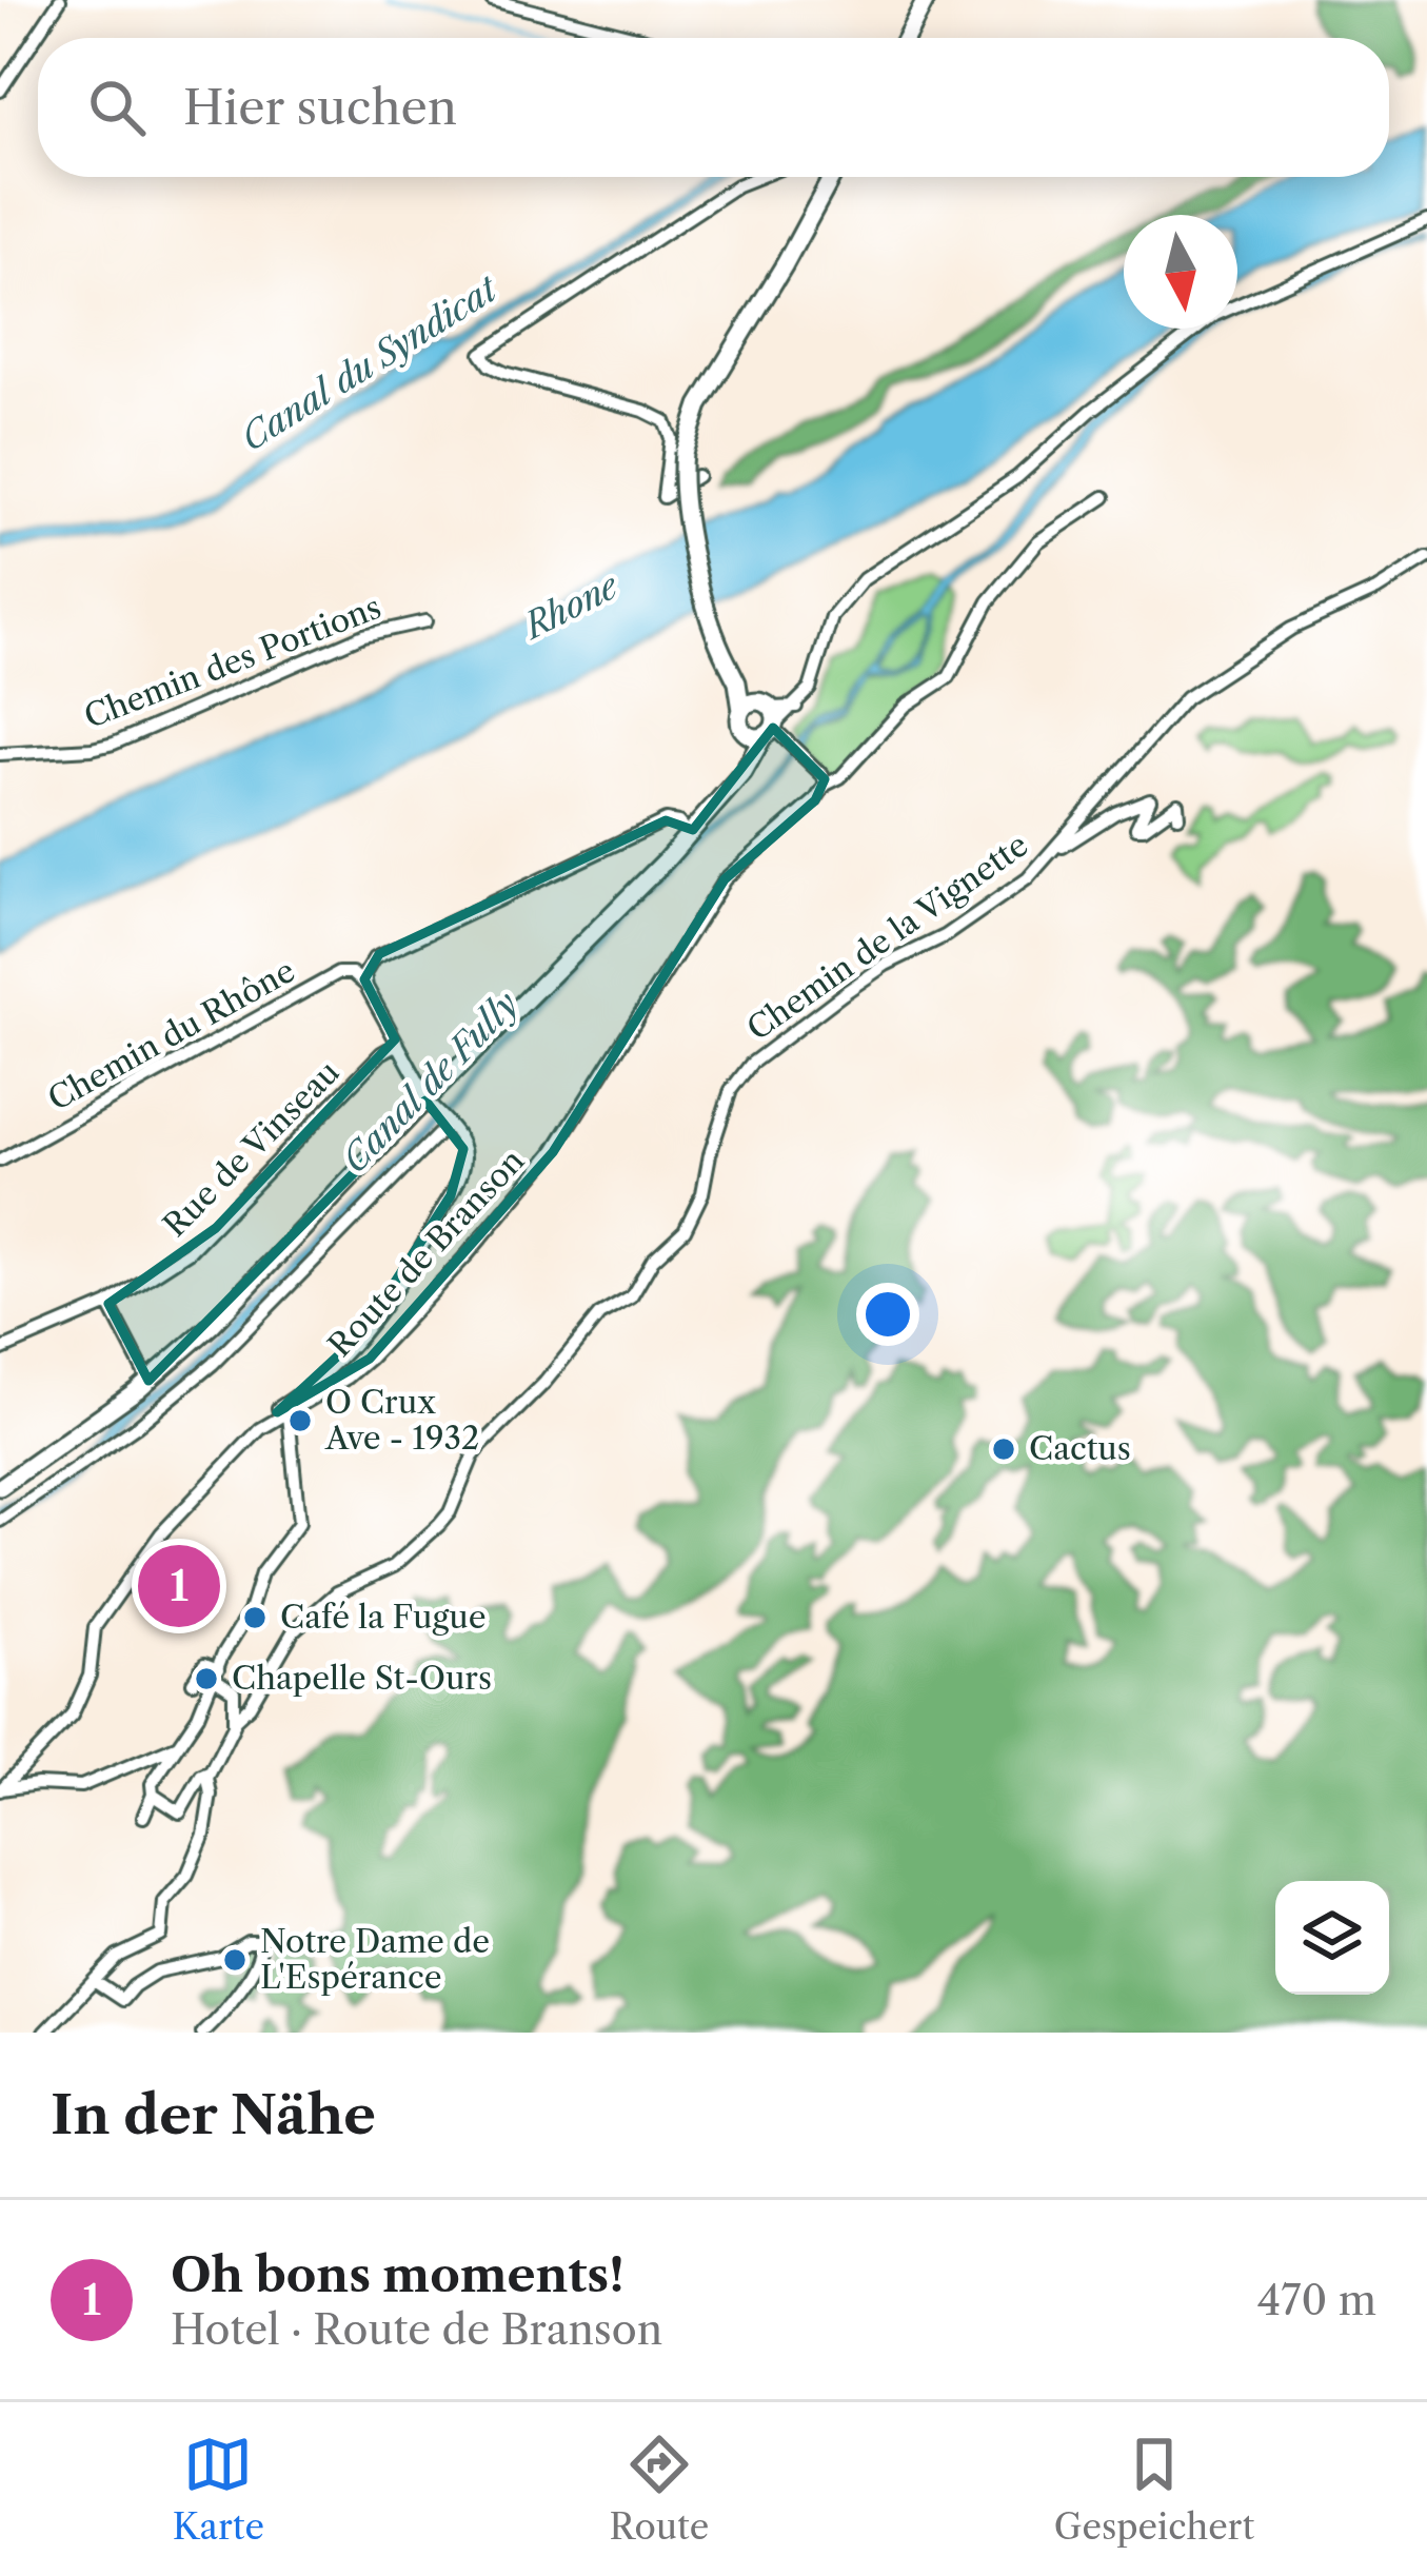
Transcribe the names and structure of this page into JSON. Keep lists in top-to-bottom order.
{
  "streets": {
    "street": [
      "Chemin des Portions",
      "Chemin de la Vignette",
      "Chemin du Rhône",
      "Rue de Vinseau",
      "Route de Branson"
    ]
  },
  "water": ["Canal du Syndicat", "Rhone", "Canal de Fully"],
  "places": [
    "O Crux Ave - 1932",
    "Cactus",
    "Café la Fugue",
    "Chapelle St-Ours",
    "Notre Dame de L'Espérance"
  ],
  "north": "bottom",
  "page": {
    "search": "Hier suchen",
    "pins": "1",
    "heading": "In der Nähe",
    "list": [
      {
        "mark": "1",
        "name": "Oh bons moments!",
        "note": "Hotel · Route de Branson",
        "value": "470 m"
      }
    ],
    "nav": ["Karte", "Route", "Gespeichert"]
  }
}
